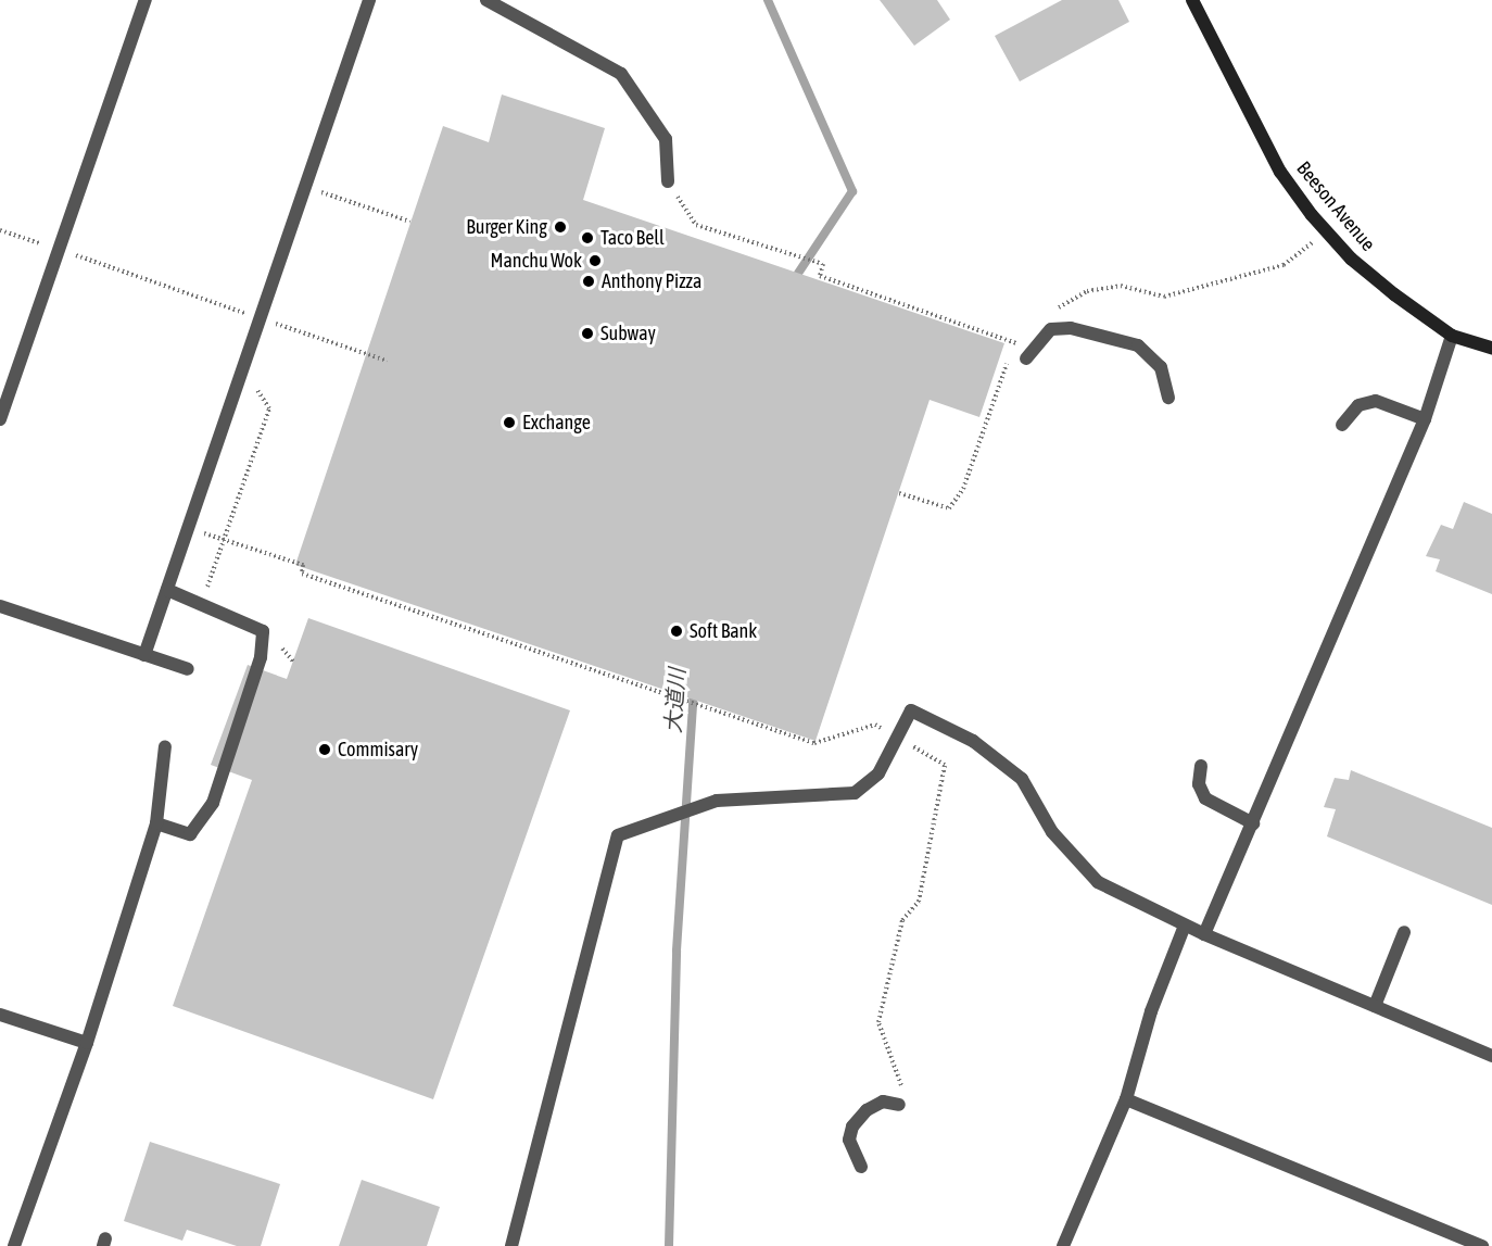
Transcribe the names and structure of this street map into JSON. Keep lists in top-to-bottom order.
{
  "streets": {
    "street": ["Beeson Avenue"]
  },
  "water": ["大道川"],
  "places": [
    "Burger King",
    "Taco Bell",
    "Manchu Wok",
    "Anthony Pizza",
    "Subway",
    "Exchange",
    "Soft Bank",
    "Commisary"
  ]
}
